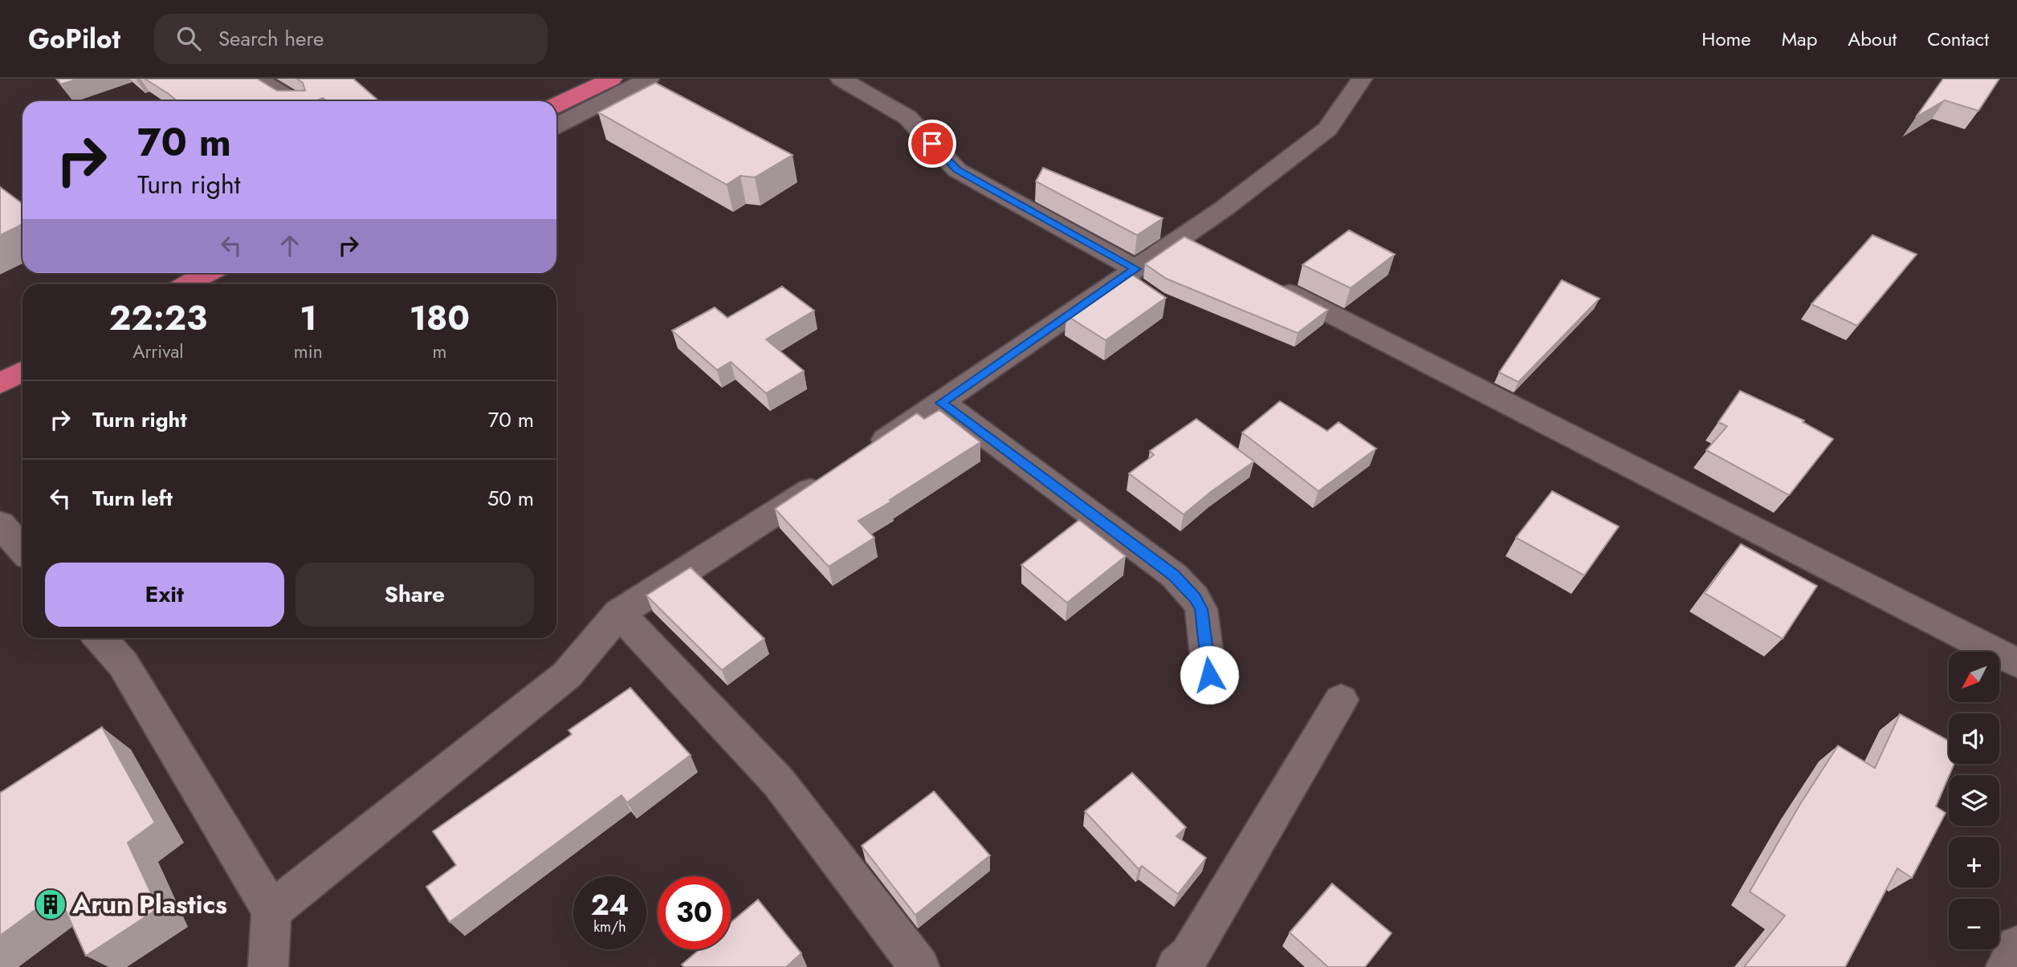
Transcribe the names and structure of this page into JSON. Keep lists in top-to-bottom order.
{
  "places": {
    "building": ["Arun Plastics"]
  },
  "north": "bottom left",
  "page": {
    "header": "GoPilot",
    "search": "Search here",
    "nav": [
      "Home",
      "Map",
      "About",
      "Contact"
    ],
    "turn": ["70 m", "Turn right"],
    "eta": [
      "22:23",
      "Arrival",
      "1",
      "min",
      "180",
      "m"
    ],
    "list": [
      {
        "name": "Turn right",
        "value": "70 m"
      },
      {
        "name": "Turn left",
        "value": "50 m"
      }
    ],
    "buttons": ["Exit", "Share"],
    "map_buttons": ["+", "−"],
    "speed": "24 km/h",
    "limit": "30"
  }
}
